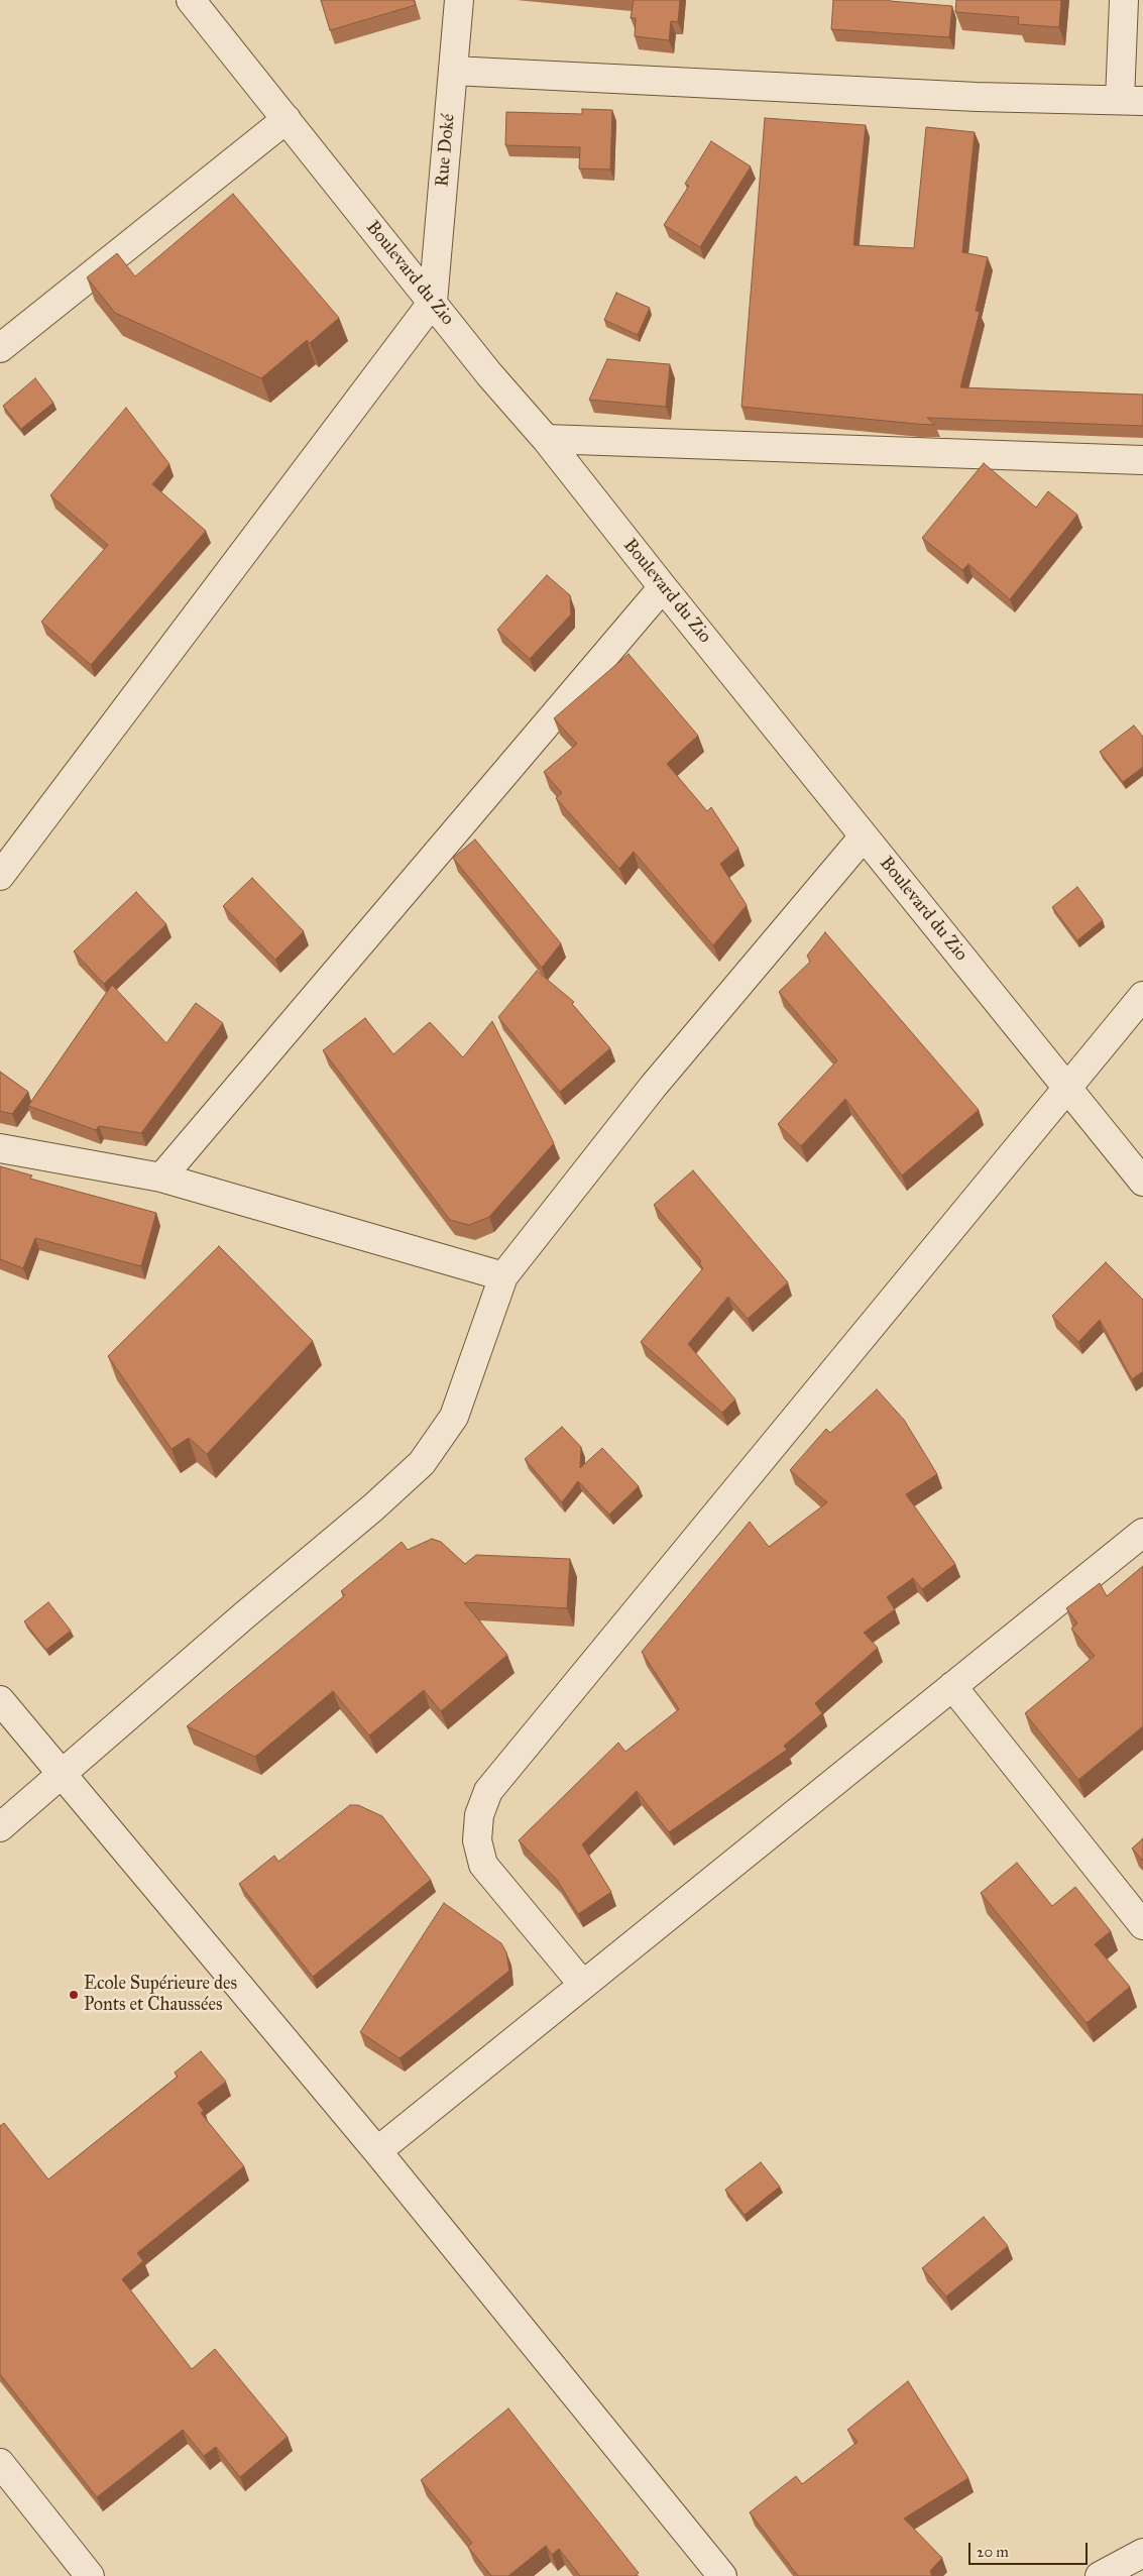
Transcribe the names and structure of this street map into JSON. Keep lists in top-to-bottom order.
{
  "streets": {
    "street": ["Rue Doké", "Boulevard du Zio"]
  },
  "crossings": [
    ["Rue Doké", "Boulevard du Zio"]
  ],
  "places": ["Ecole Supérieure des Ponts et Chaussées"],
  "scale_bar": "20 m"
}
